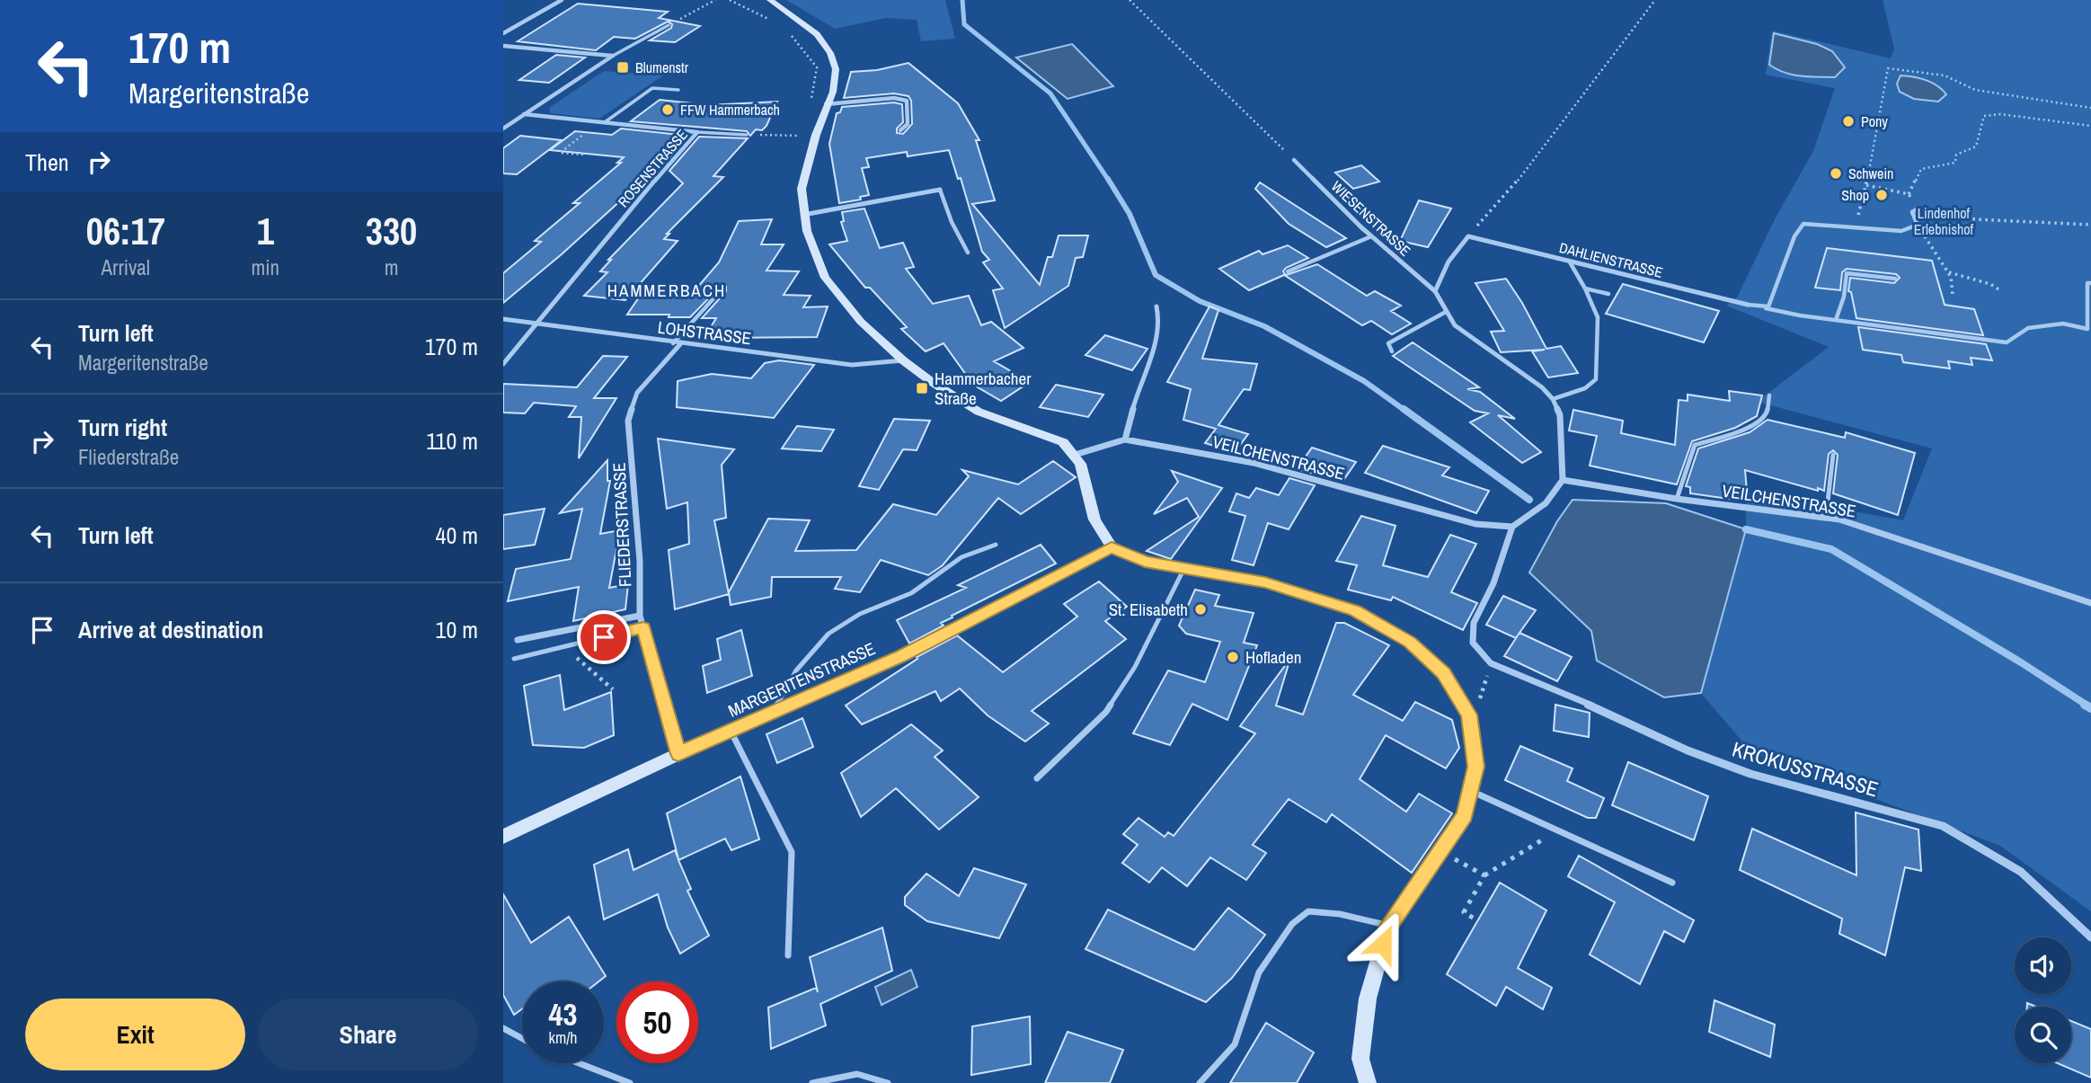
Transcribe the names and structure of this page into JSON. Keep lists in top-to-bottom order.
{
  "streets": {
    "main road": ["MARGERITENSTRASSE"],
    "street": [
      "ROSENSTRASSE",
      "WIESENSTRASSE",
      "DAHLIENSTRASSE",
      "LOHSTRASSE",
      "VEILCHENSTRASSE",
      "FLIEDERSTRASSE",
      "KROKUSSTRASSE"
    ]
  },
  "crossings": [
    ["ROSENSTRASSE", "LOHSTRASSE"],
    ["LOHSTRASSE", "FLIEDERSTRASSE"],
    ["FLIEDERSTRASSE", "MARGERITENSTRASSE"]
  ],
  "districts": ["HAMMERBACH"],
  "parks": ["Lindenhof Erlebnishof"],
  "places": {
    "transit": ["Blumenstr", "Hammerbacher Straße"],
    "other": [
      "FFW Hammerbach",
      "Pony",
      "Schwein",
      "Shop",
      "St. Elisabeth",
      "Hofladen"
    ]
  },
  "page": {
    "turn": ["170 m", "Margeritenstraße"],
    "then": "Then",
    "eta": [
      "06:17",
      "Arrival",
      "1",
      "min",
      "330",
      "m"
    ],
    "list": [
      {
        "name": "Turn left",
        "note": "Margeritenstraße",
        "value": "170 m"
      },
      {
        "name": "Turn right",
        "note": "Fliederstraße",
        "value": "110 m"
      },
      {
        "name": "Turn left",
        "value": "40 m"
      },
      {
        "name": "Arrive at destination",
        "value": "10 m"
      }
    ],
    "speed": "43 km/h",
    "limit": "50",
    "buttons": ["Exit", "Share"]
  }
}
